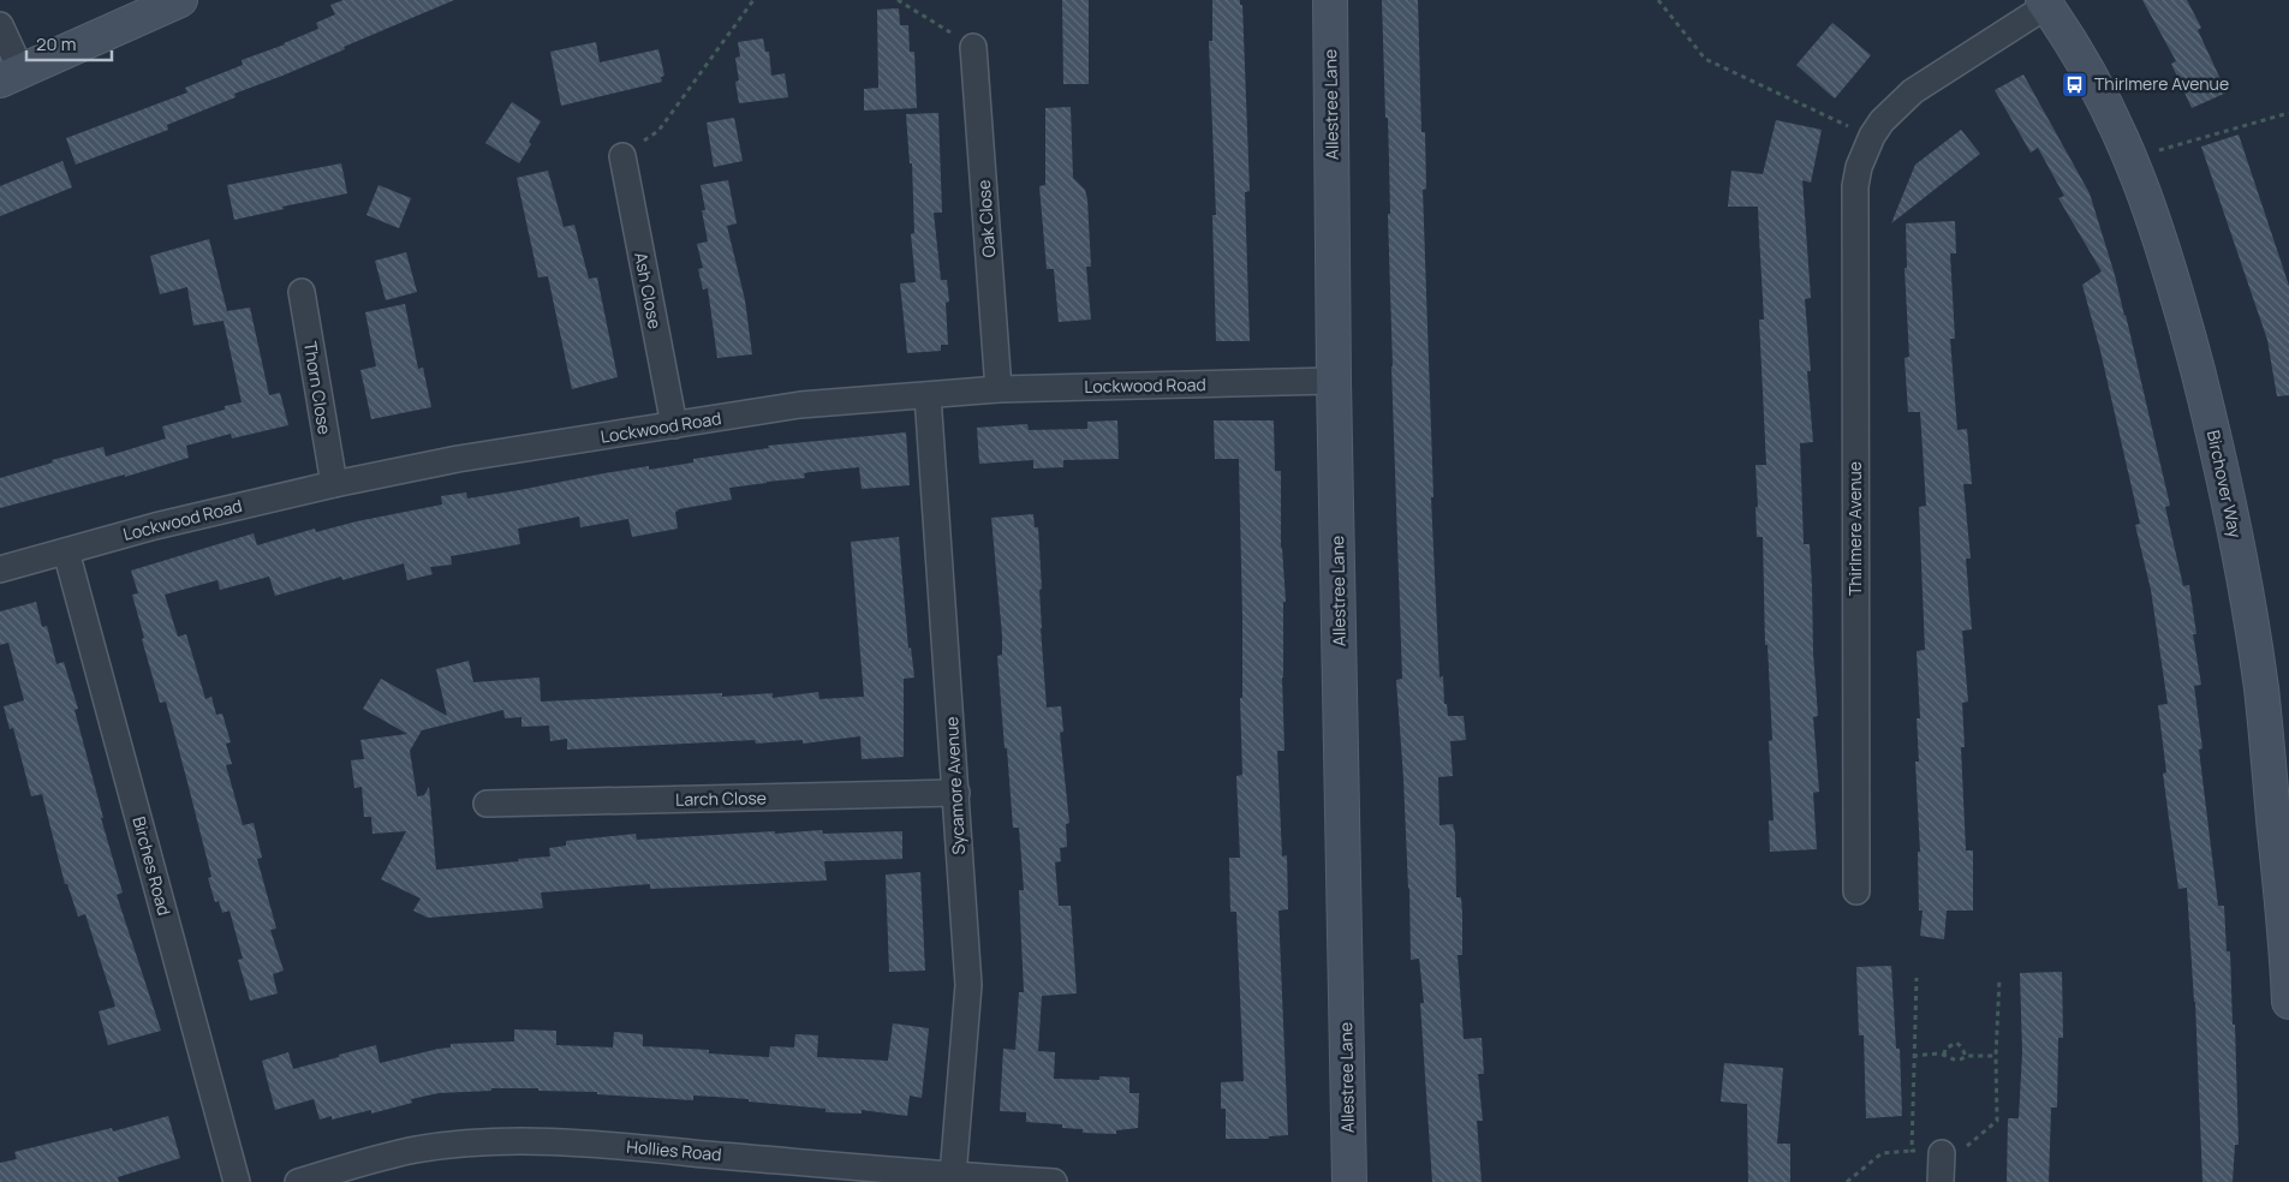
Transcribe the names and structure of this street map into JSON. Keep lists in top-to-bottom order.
{
  "streets": {
    "street": [
      "Allestree Lane",
      "Oak Close",
      "Ash Close",
      "Lockwood Road",
      "Thorn Close",
      "Birchover Way",
      "Thirlmere Avenue",
      "Sycamore Avenue",
      "Larch Close",
      "Birches Road",
      "Hollies Road"
    ]
  },
  "crossings": [
    ["Allestree Lane", "Lockwood Road"],
    ["Oak Close", "Lockwood Road"],
    ["Ash Close", "Lockwood Road"],
    ["Lockwood Road", "Thorn Close"],
    ["Lockwood Road", "Sycamore Avenue"],
    ["Lockwood Road", "Birches Road"],
    ["Birchover Way", "Thirlmere Avenue"],
    ["Sycamore Avenue", "Larch Close"],
    ["Sycamore Avenue", "Hollies Road"]
  ],
  "places": {
    "bus stop": ["Thirlmere Avenue"]
  },
  "scale_bar": "20 m"
}
